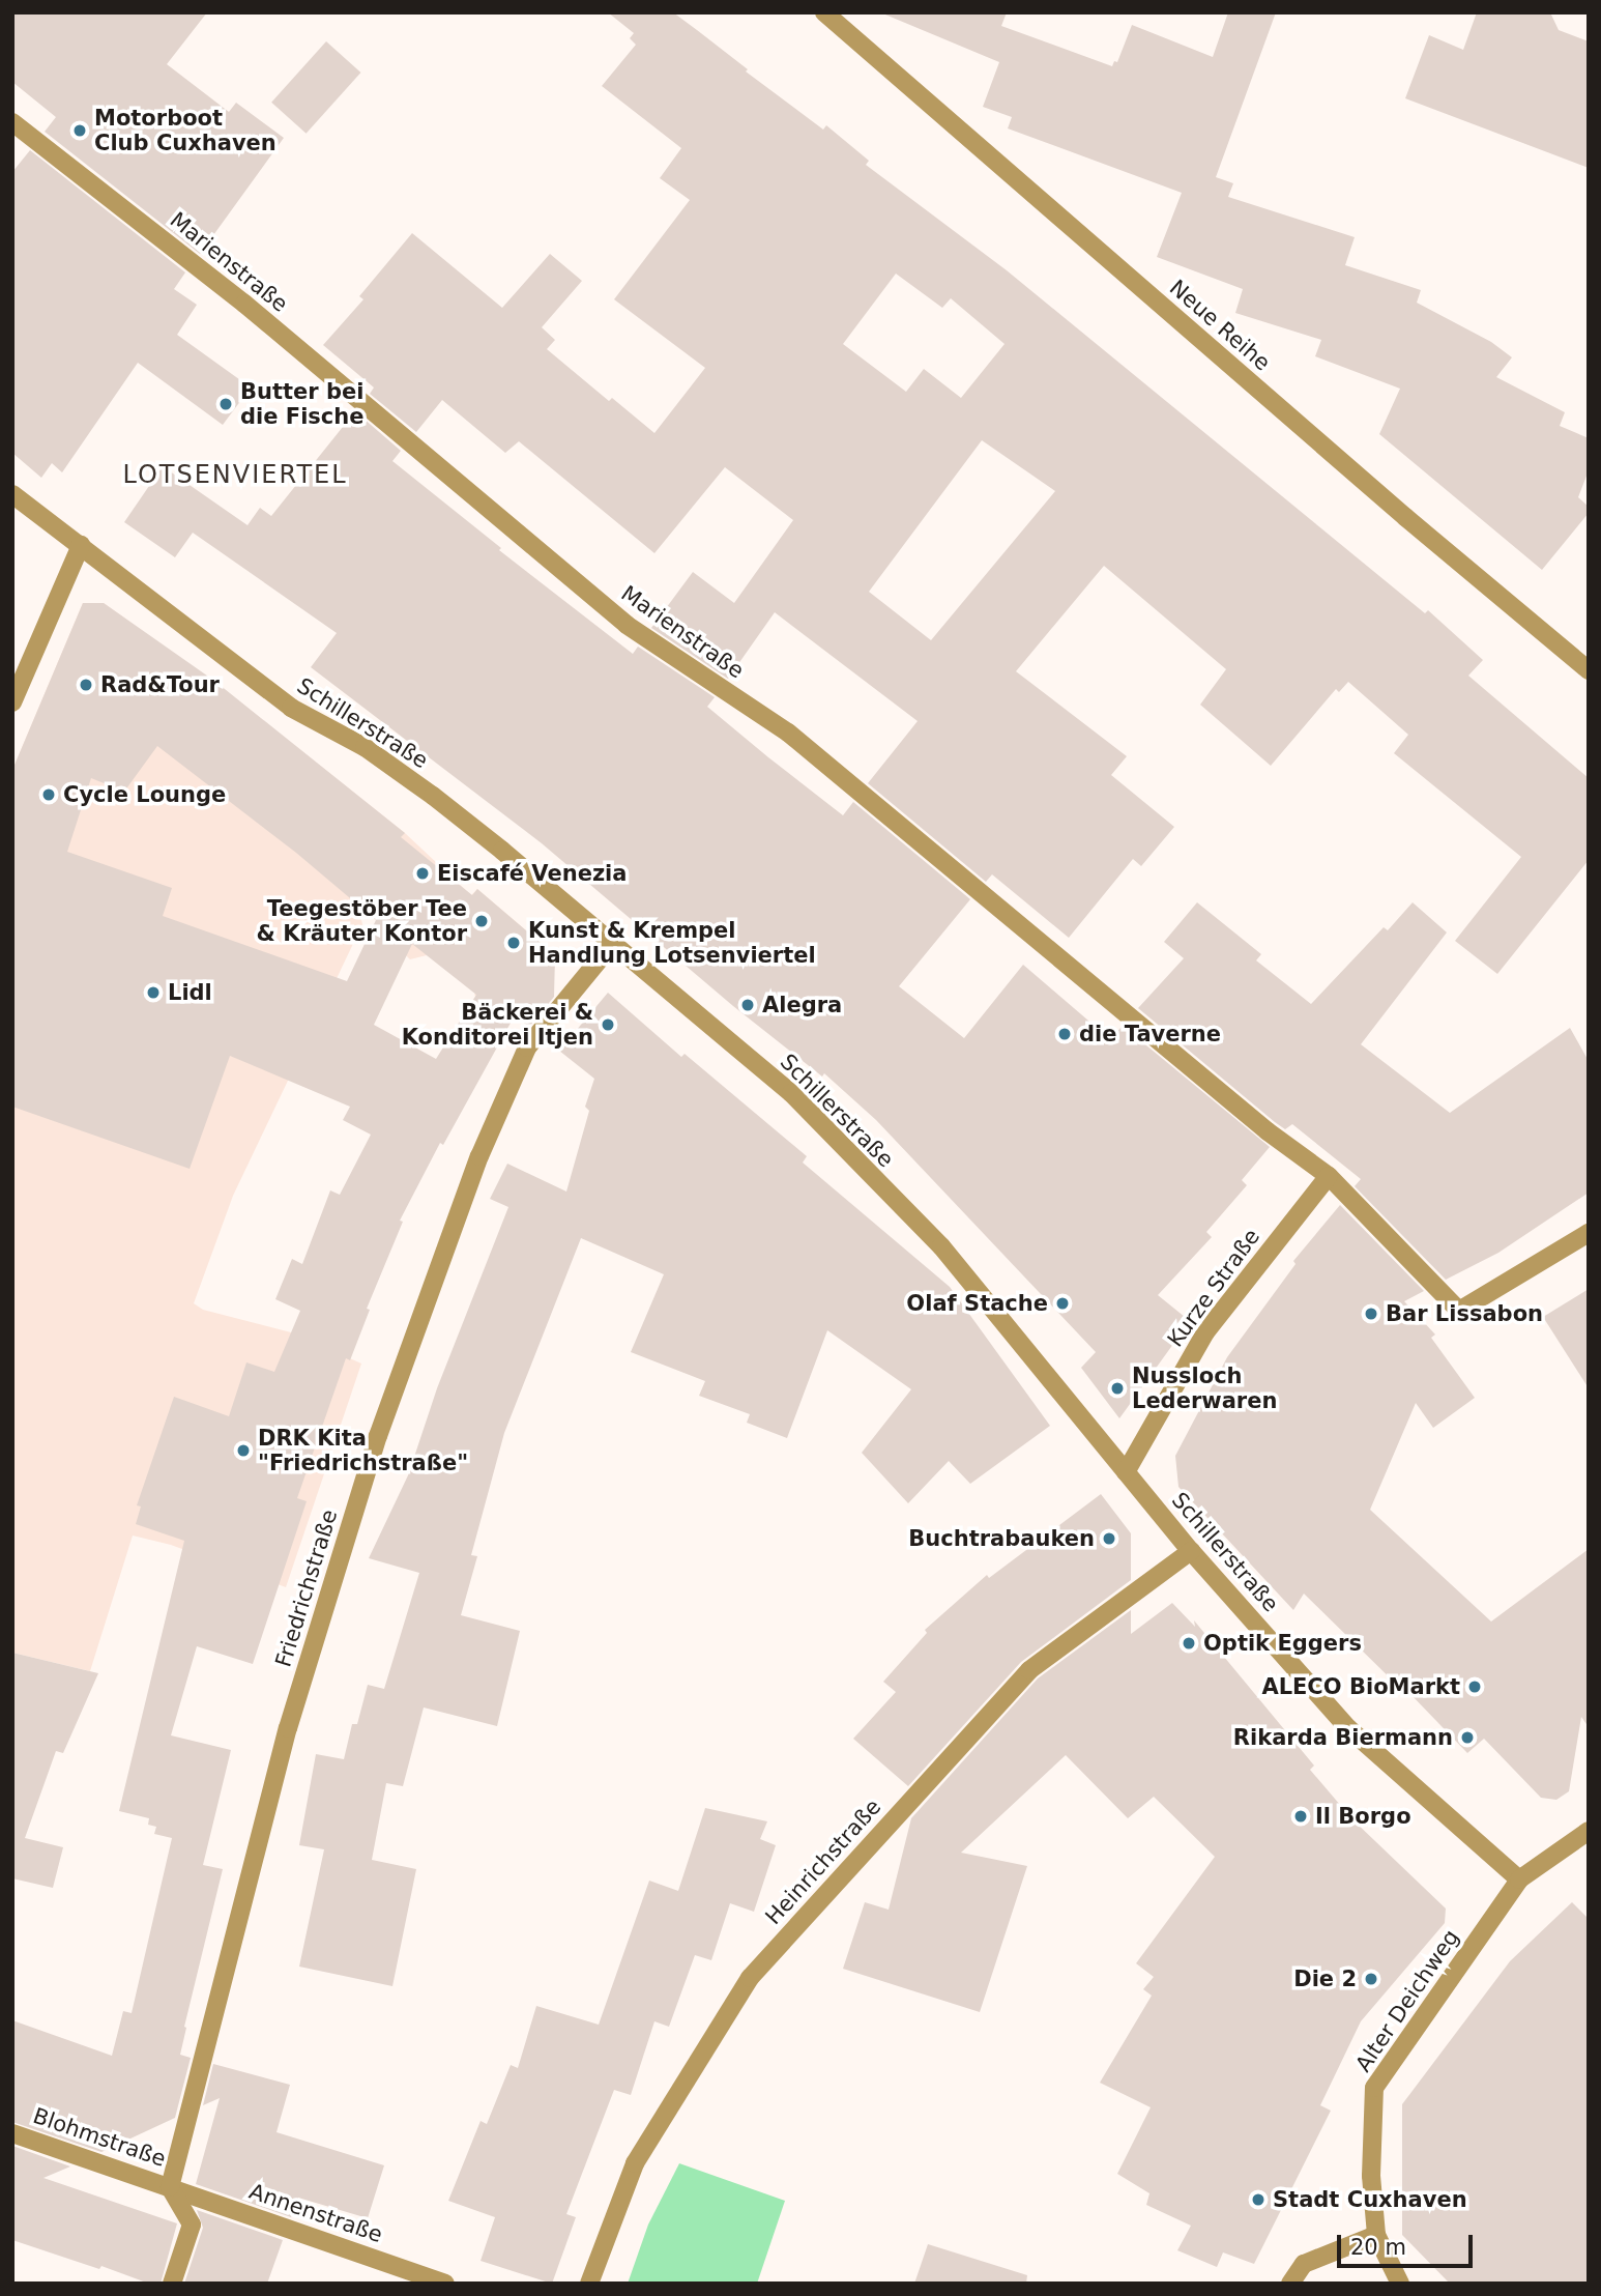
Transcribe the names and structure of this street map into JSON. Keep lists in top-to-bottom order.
{
  "streets": {
    "street": [
      "Marienstraße",
      "Neue Reihe",
      "Schillerstraße",
      "Kurze Straße",
      "Friedrichstraße",
      "Heinrichstraße",
      "Alter Deichweg",
      "Blohmstraße",
      "Annenstraße"
    ]
  },
  "crossings": [
    ["Marienstraße", "Kurze Straße"],
    ["Schillerstraße", "Kurze Straße"],
    ["Schillerstraße", "Friedrichstraße"],
    ["Schillerstraße", "Heinrichstraße"],
    ["Schillerstraße", "Alter Deichweg"],
    ["Friedrichstraße", "Blohmstraße"],
    ["Friedrichstraße", "Annenstraße"],
    ["Blohmstraße", "Annenstraße"]
  ],
  "districts": ["LOTSENVIERTEL"],
  "places": [
    "Motorboot Club Cuxhaven",
    "Butter bei die Fische",
    "Rad&Tour",
    "Cycle Lounge",
    "Eiscafé Venezia",
    "Teegestöber Tee & Kräuter Kontor",
    "Kunst & Krempel Handlung Lotsenviertel",
    "Lidl",
    "Alegra",
    "Bäckerei & Konditorei Itjen",
    "die Taverne",
    "Olaf Stache",
    "Bar Lissabon",
    "Nussloch Lederwaren",
    "DRK Kita \"Friedrichstraße\"",
    "Buchtrabauken",
    "Optik Eggers",
    "ALECO BioMarkt",
    "Rikarda Biermann",
    "Il Borgo",
    "Die 2",
    "Stadt Cuxhaven"
  ],
  "scale_bar": "20 m"
}
